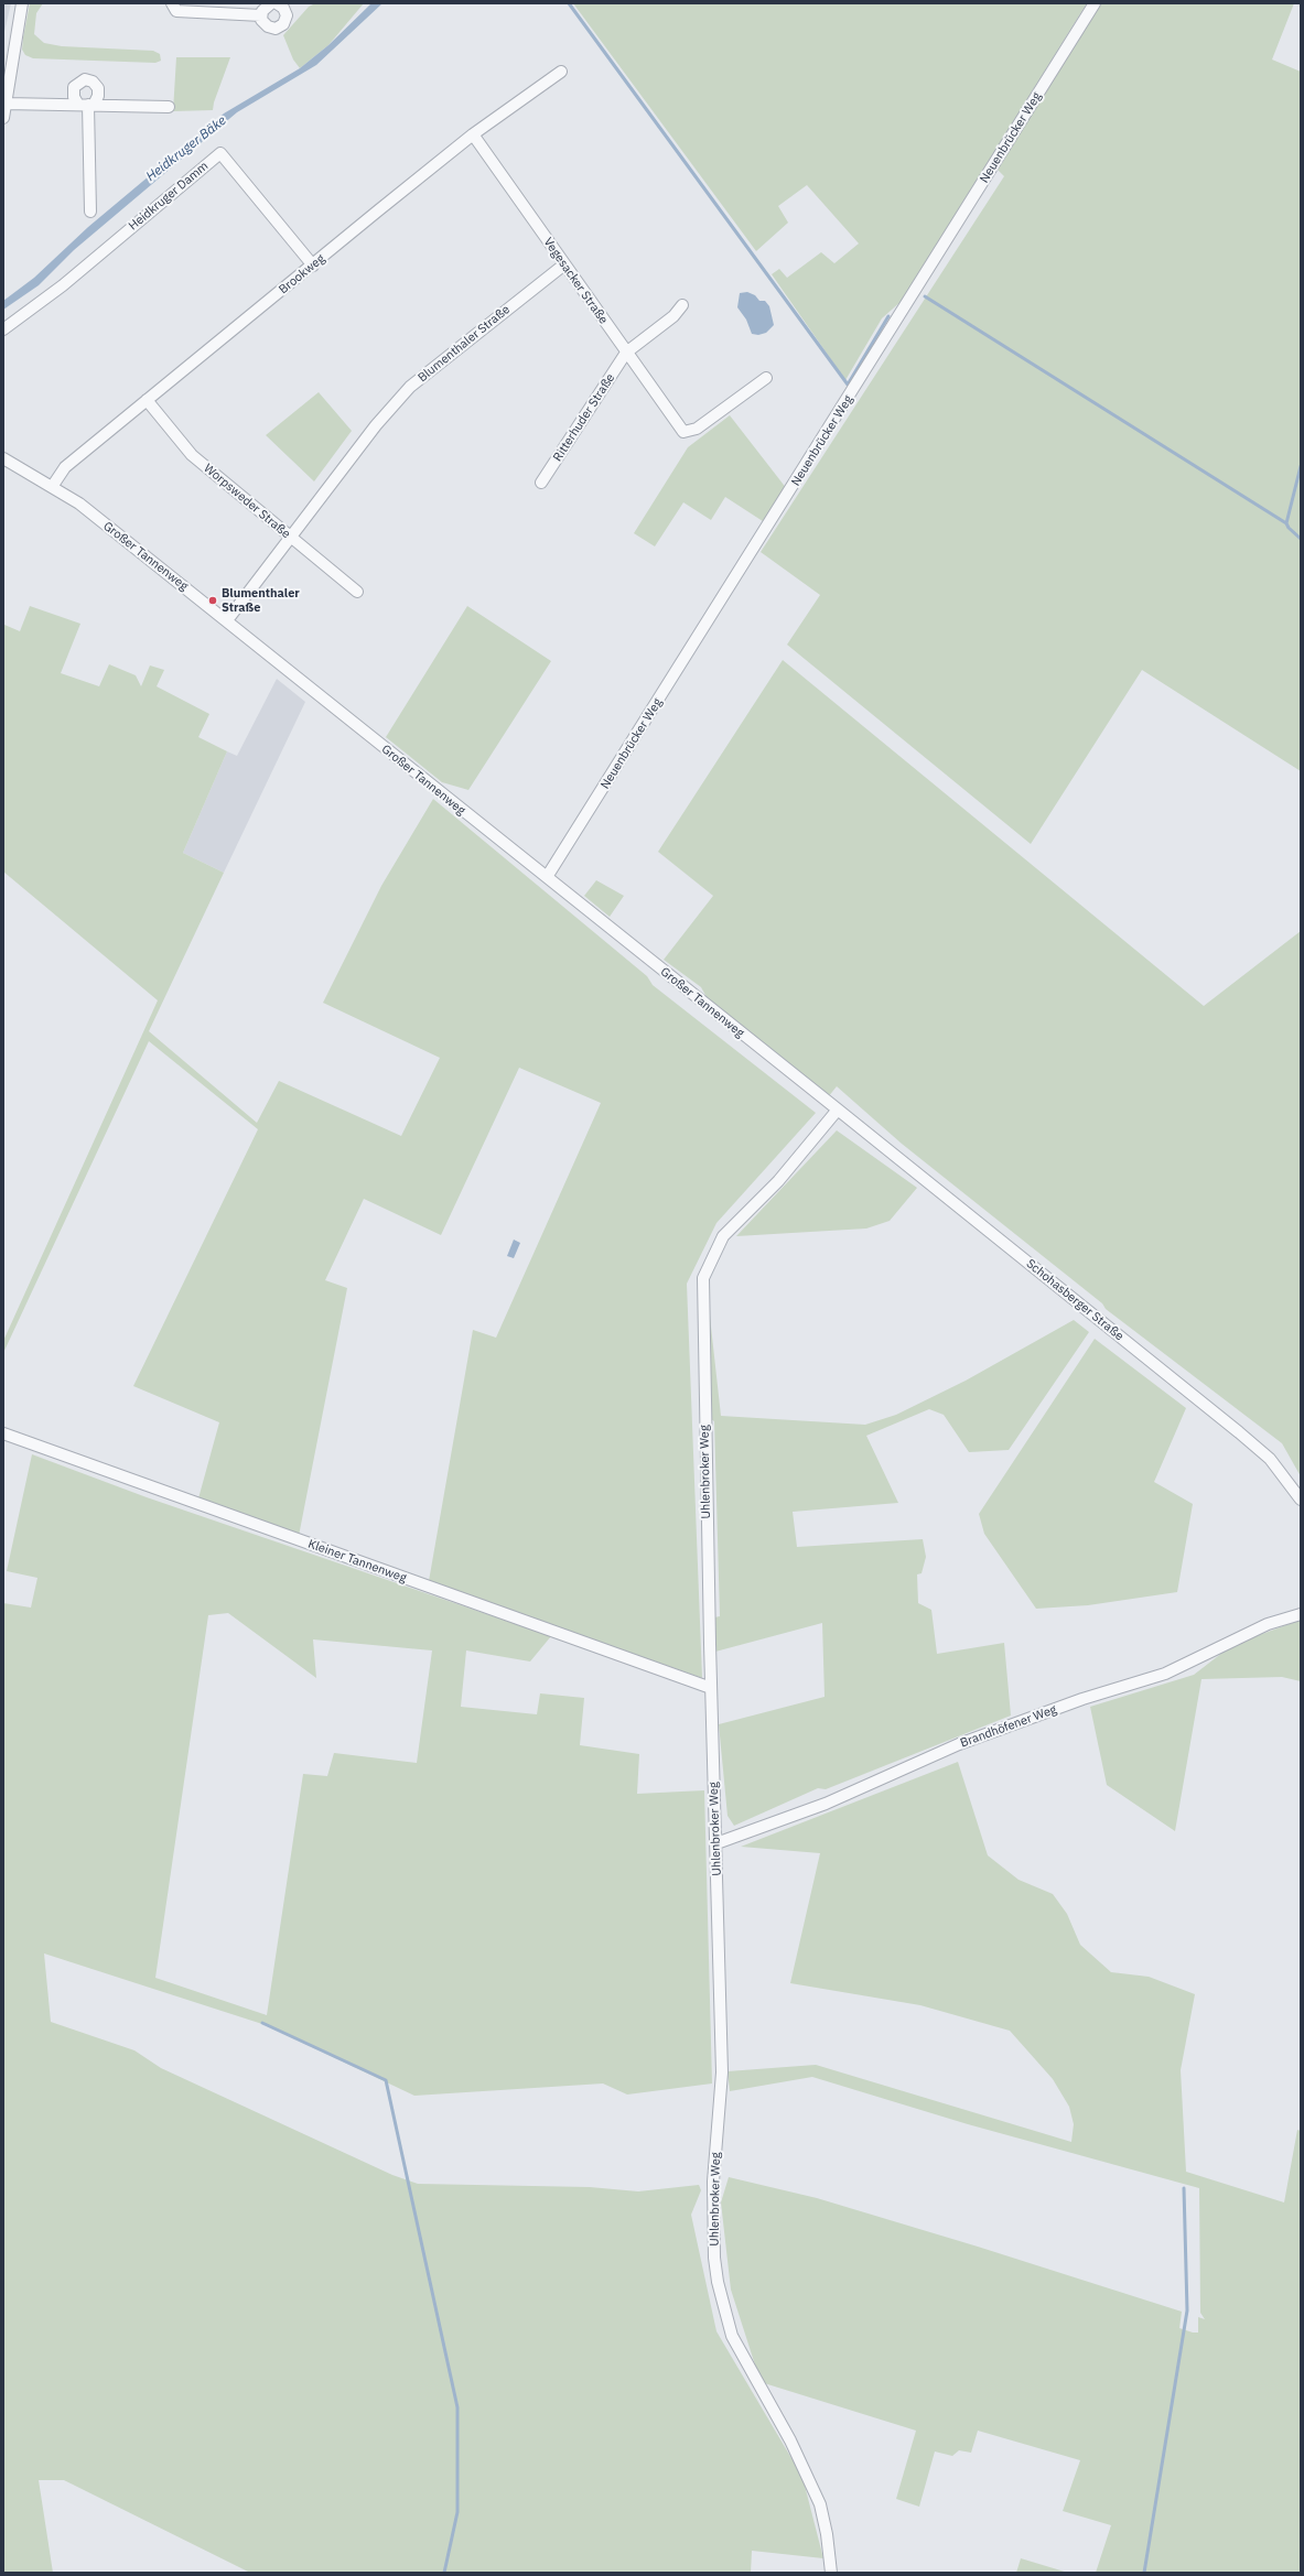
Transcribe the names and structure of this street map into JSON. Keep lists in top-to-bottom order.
{
  "streets": {
    "street": [
      "Neuenbrücker Weg",
      "Heidkruger Damm",
      "Brookweg",
      "Vegesacker Straße",
      "Blumenthaler Straße",
      "Ritterhuder Straße",
      "Worpsweder Straße",
      "Großer Tannenweg",
      "Schohasberger Straße",
      "Uhlenbroker Weg",
      "Kleiner Tannenweg",
      "Brandhöfener Weg"
    ]
  },
  "crossings": [
    ["Neuenbrücker Weg", "Großer Tannenweg"],
    ["Heidkruger Damm", "Brookweg"],
    ["Brookweg", "Vegesacker Straße"],
    ["Brookweg", "Worpsweder Straße"],
    ["Brookweg", "Großer Tannenweg"],
    ["Vegesacker Straße", "Blumenthaler Straße"],
    ["Vegesacker Straße", "Ritterhuder Straße"],
    ["Blumenthaler Straße", "Worpsweder Straße"],
    ["Blumenthaler Straße", "Großer Tannenweg"],
    ["Großer Tannenweg", "Schohasberger Straße"],
    ["Großer Tannenweg", "Uhlenbroker Weg"],
    ["Schohasberger Straße", "Uhlenbroker Weg"],
    ["Uhlenbroker Weg", "Kleiner Tannenweg"],
    ["Uhlenbroker Weg", "Brandhöfener Weg"]
  ],
  "water": ["Heidkruger Bäke"],
  "places": ["Blumenthaler Straße"]
}
